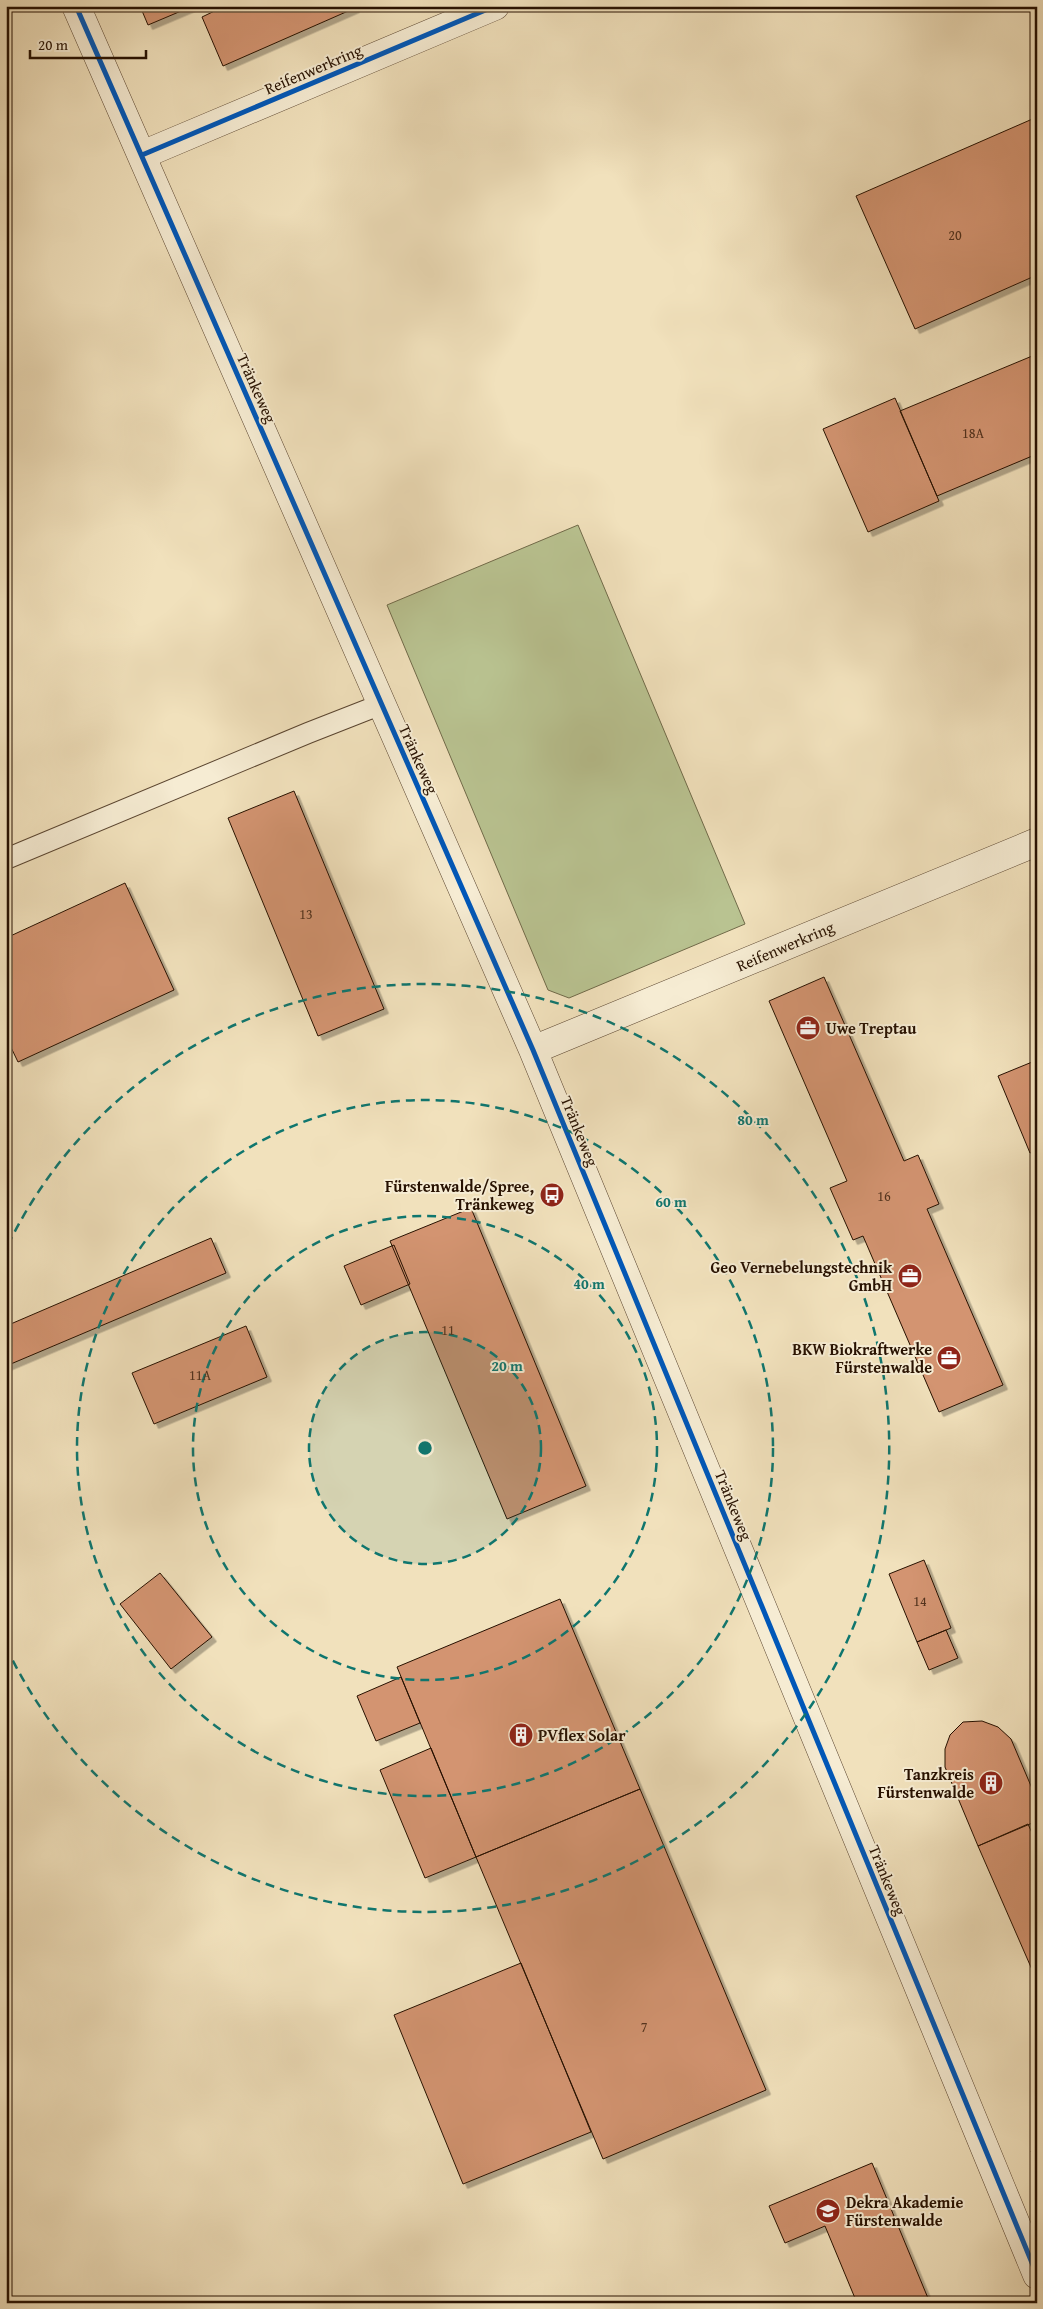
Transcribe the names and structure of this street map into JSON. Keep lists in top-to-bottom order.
{
  "streets": {
    "street": ["Reifenwerkring", "Tränkeweg"]
  },
  "crossings": [
    ["Reifenwerkring", "Tränkeweg"]
  ],
  "places": {
    "office": ["Uwe Treptau", "Geo Vernebelungstechnik GmbH", "BKW Biokraftwerke Fürstenwalde"],
    "bus stop": ["Fürstenwalde/Spree, Tränkeweg"],
    "building": ["PVflex Solar", "Tanzkreis Fürstenwalde"],
    "school or university": ["Dekra Akademie Fürstenwalde"]
  },
  "house_numbers": [
    "20",
    "18A",
    "13",
    "16",
    "11",
    "11A",
    "14",
    "7"
  ],
  "scale_bar": "20 m",
  "rings": [
    "80 m",
    "60 m",
    "40 m",
    "20 m"
  ]
}
